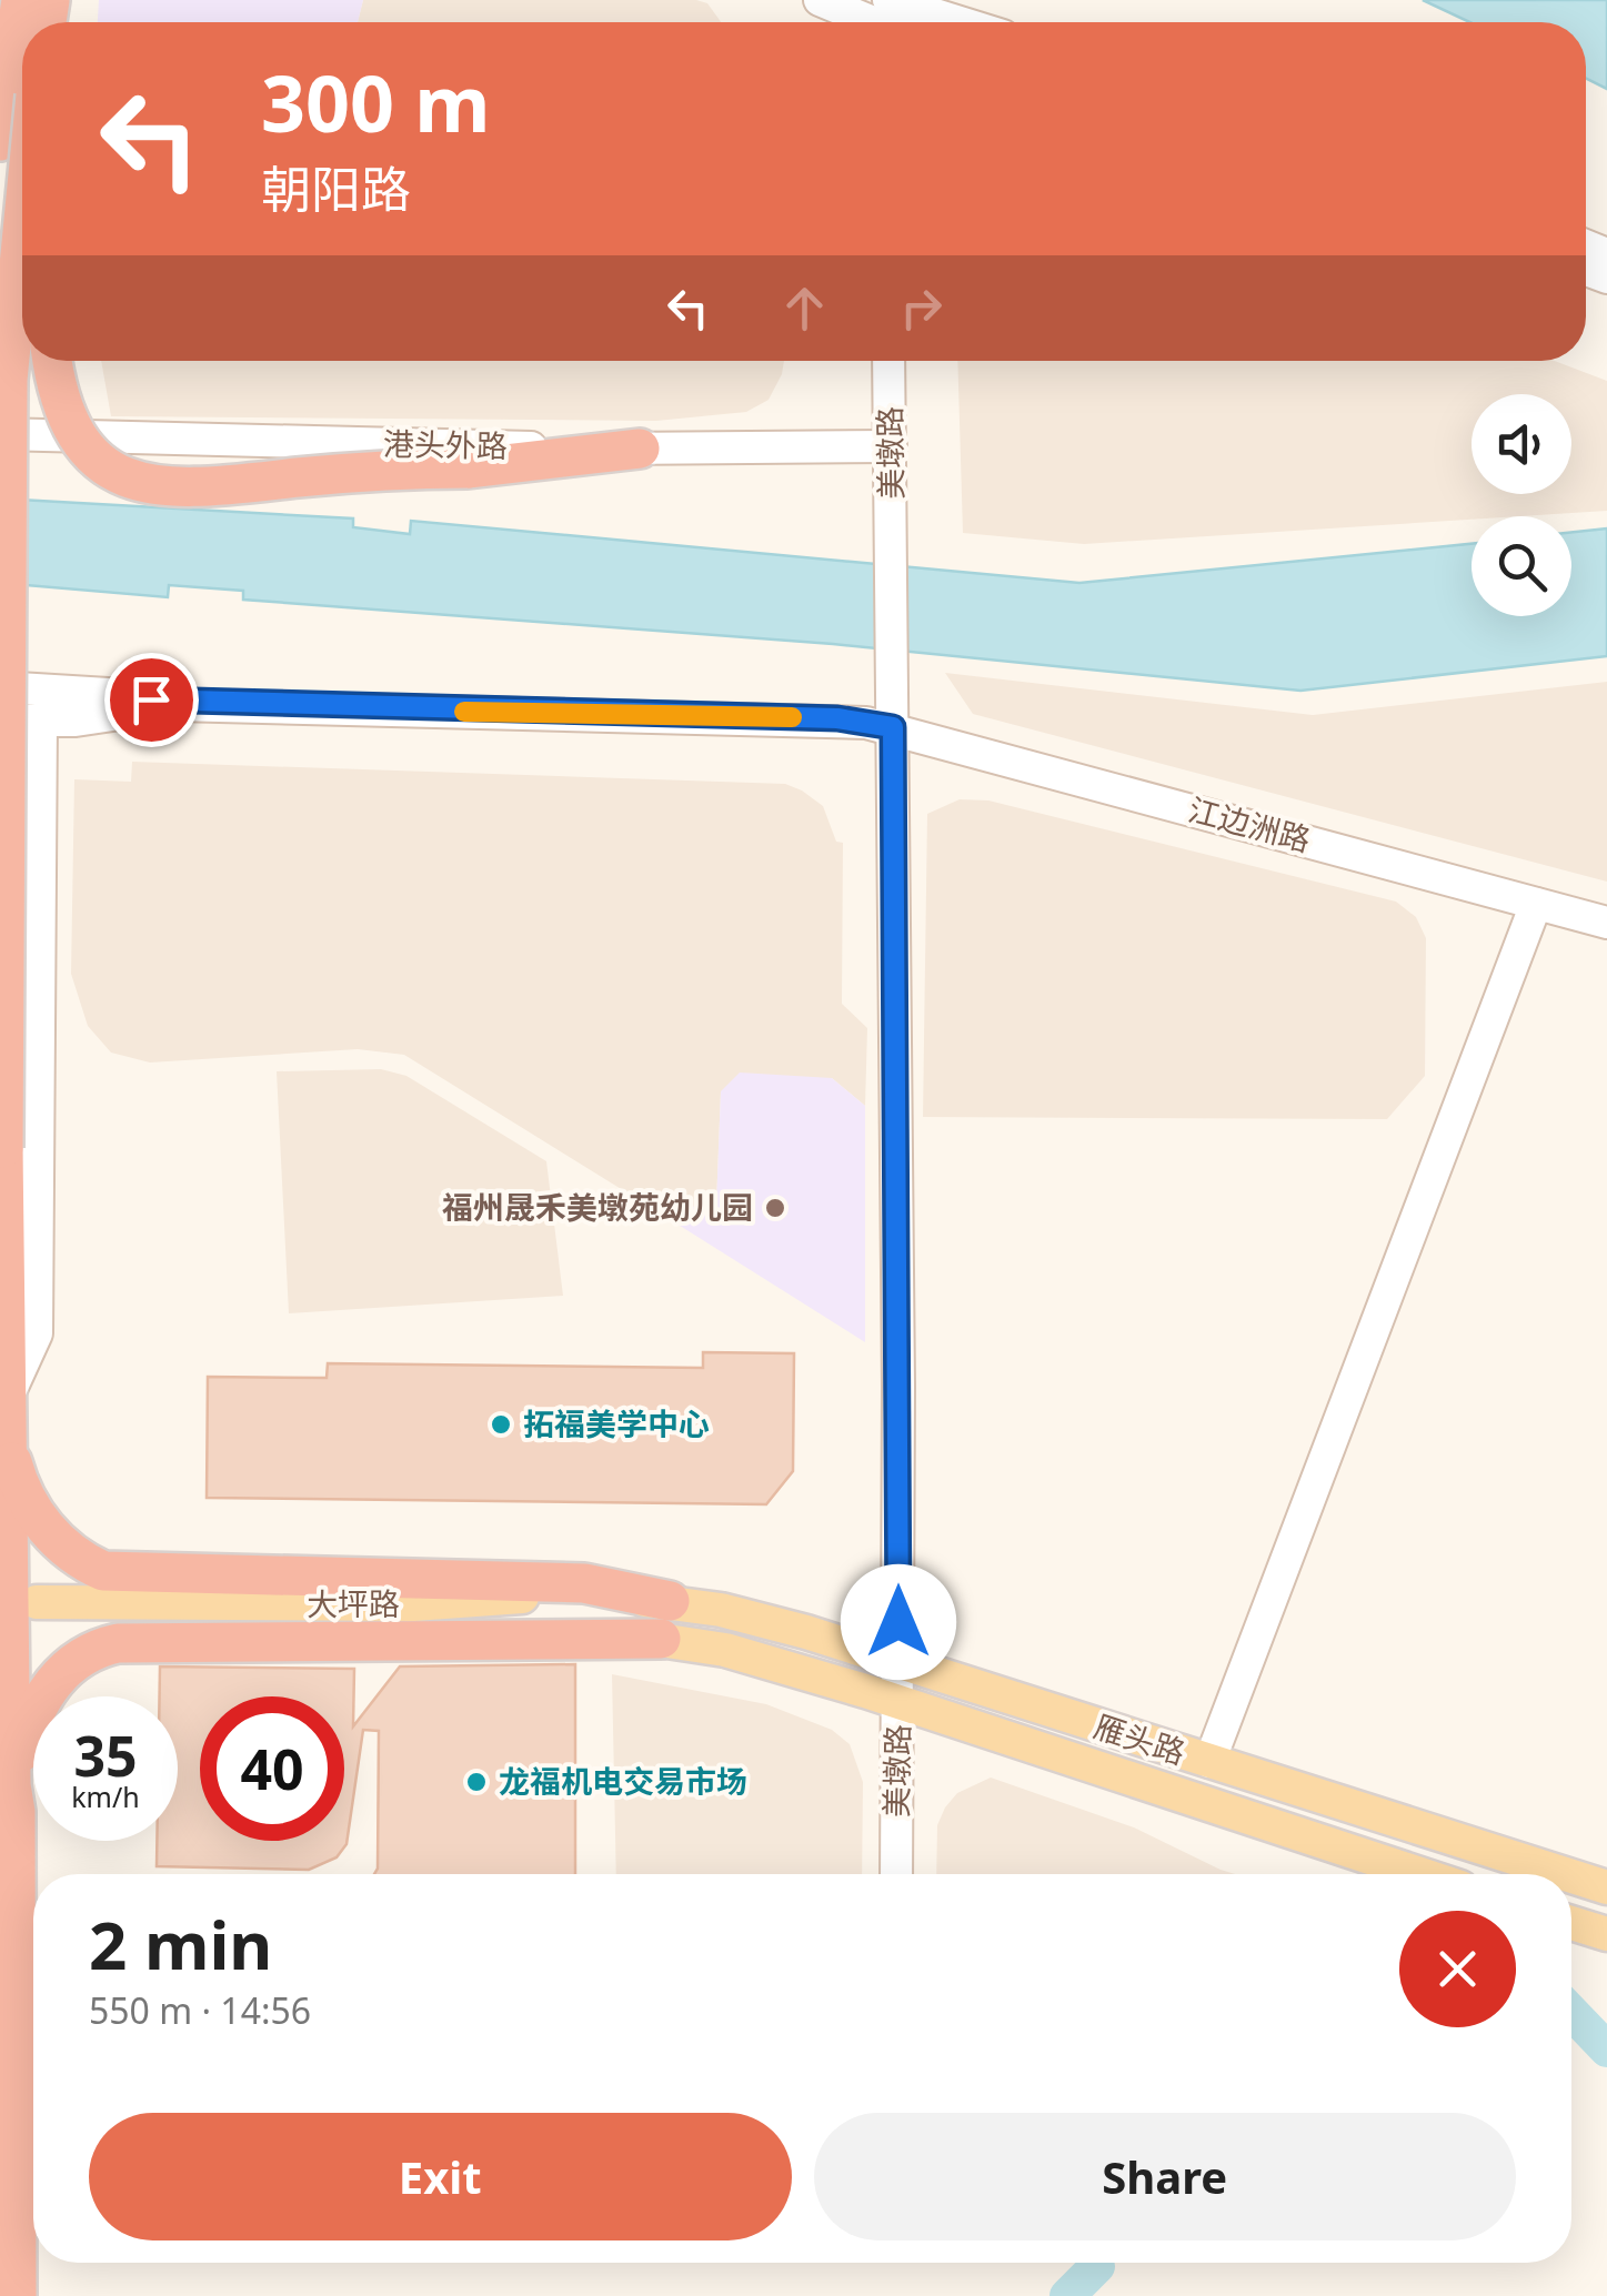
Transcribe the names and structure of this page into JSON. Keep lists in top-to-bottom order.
{
  "streets": {
    "main road": ["大坪路", "雁头路"],
    "street": ["港头外路", "美墩路", "江边洲路"]
  },
  "crossings": [
    ["港头外路", "美墩路"],
    ["美墩路", "江边洲路"],
    ["美墩路", "雁头路"],
    ["大坪路", "雁头路"]
  ],
  "places": ["福州晟禾美墩苑幼儿园", "拓福美学中心", "龙福机电交易市场"],
  "page": {
    "turn": ["300 m", "朝阳路"],
    "speed": "35 km/h",
    "limit": "40",
    "heading": ["2 min", "550 m · 14:56"],
    "buttons": ["Exit", "Share"]
  }
}
